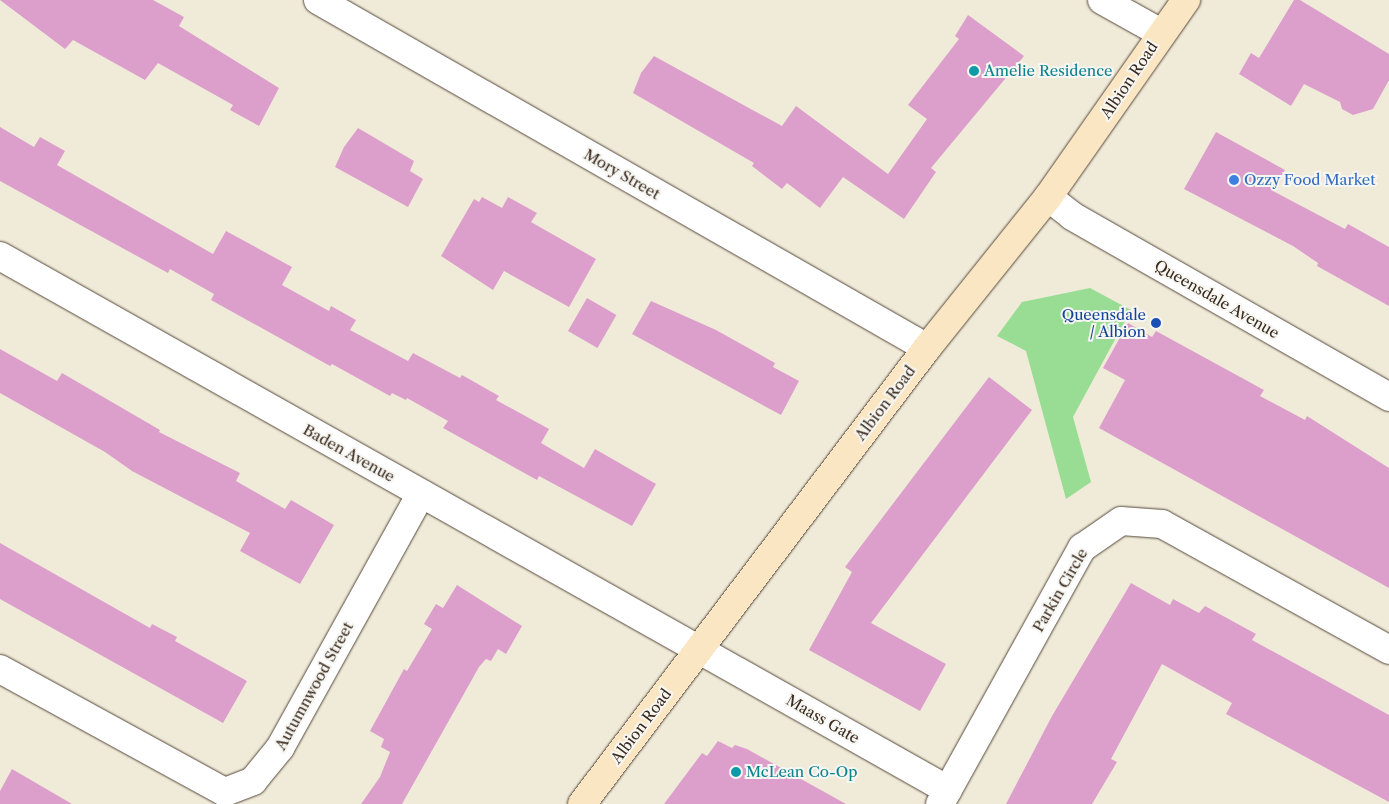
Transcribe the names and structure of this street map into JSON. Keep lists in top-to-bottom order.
{
  "streets": {
    "street": [
      "Albion Road",
      "Mory Street",
      "Queensdale Avenue",
      "Baden Avenue",
      "Parkin Circle",
      "Autumnwood Street",
      "Maass Gate"
    ]
  },
  "crossings": [
    ["Albion Road", "Mory Street"],
    ["Albion Road", "Queensdale Avenue"],
    ["Albion Road", "Baden Avenue"],
    ["Albion Road", "Maass Gate"],
    ["Baden Avenue", "Autumnwood Street"],
    ["Baden Avenue", "Maass Gate"],
    ["Parkin Circle", "Maass Gate"]
  ],
  "places": [
    "Amelie Residence",
    "Ozzy Food Market",
    "Queensdale / Albion",
    "McLean Co-Op"
  ]
}
